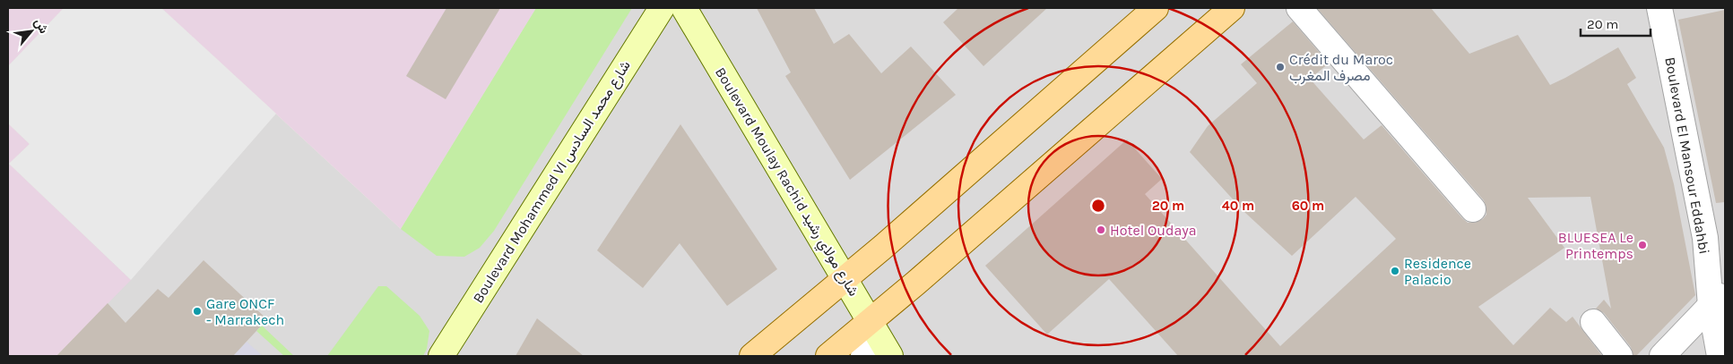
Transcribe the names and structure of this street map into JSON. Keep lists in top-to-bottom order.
{
  "streets": {
    "street": ["Boulevard El Mansour Eddahbi", "Boulevard Mohammed VI شارع محمد السادس", "Boulevard Moulay Rachid شارع مولاي رشيد"]
  },
  "places": [
    "Crédit du Maroc مصرف المغرب",
    "Hotel Oudaya",
    "BLUESEA Le Printemps",
    "Residence Palacio",
    "Gare ONCF - Marrakech"
  ],
  "scale_bar": "20 m",
  "north": "top right",
  "rings": ["20 m", "40 m", "60 m"]
}
